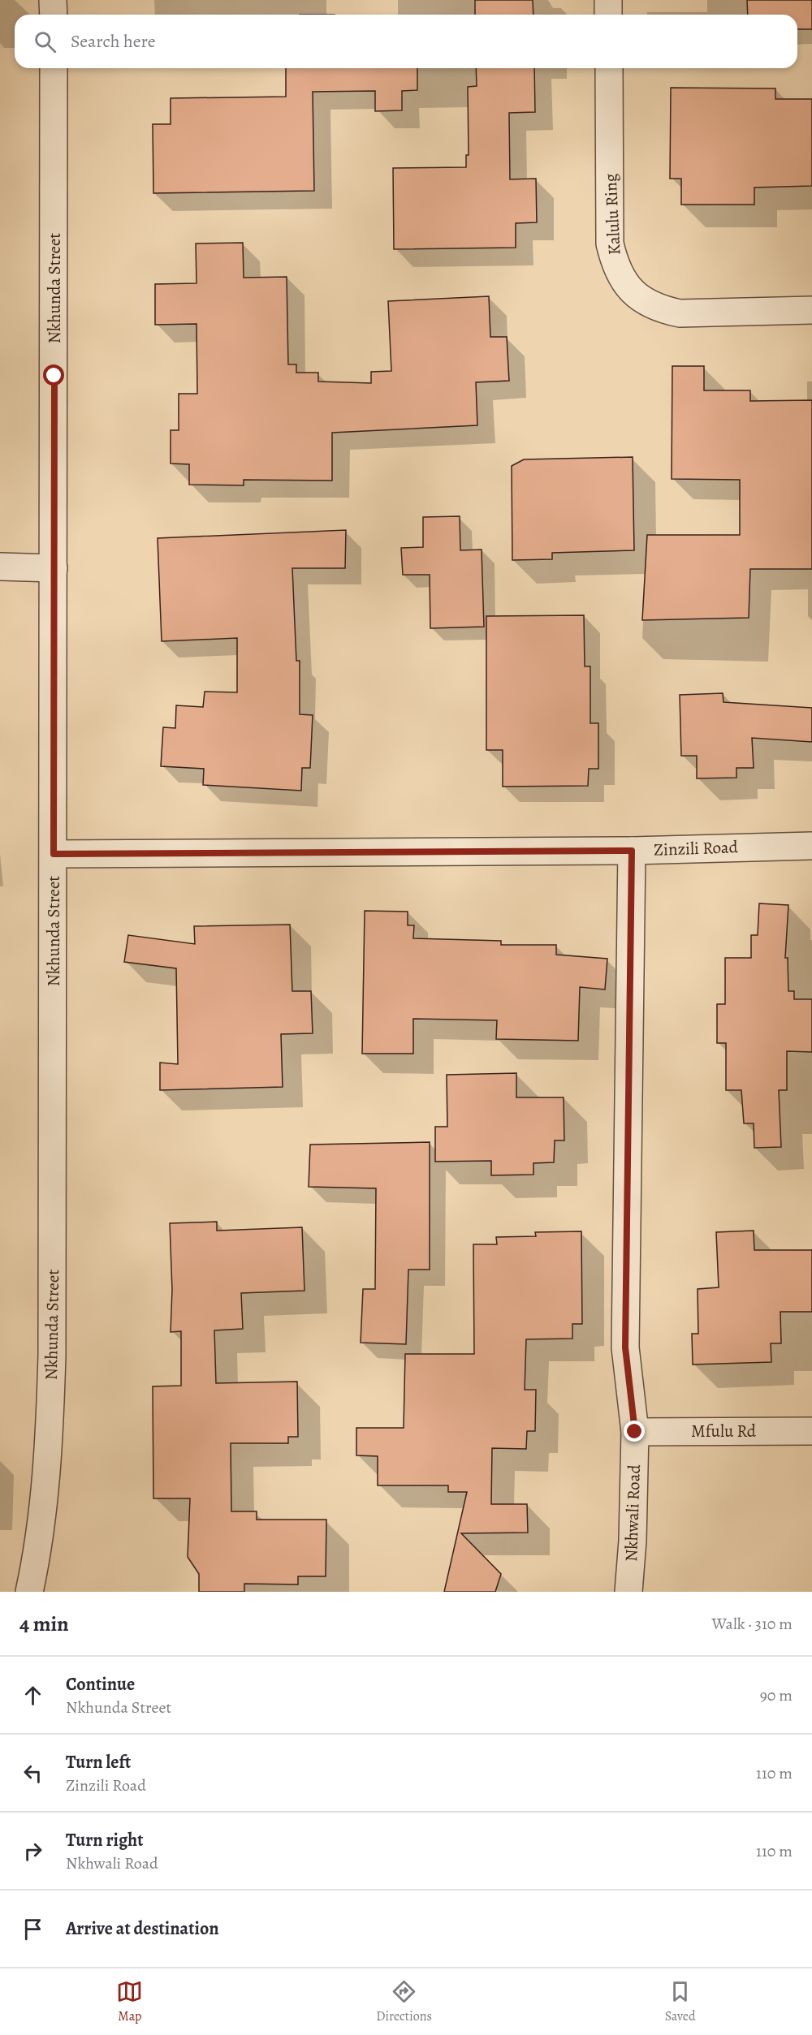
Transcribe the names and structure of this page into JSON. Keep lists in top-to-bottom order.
{
  "streets": {
    "street": [
      "Kalulu Ring",
      "Nkhunda Street",
      "Zinzili Road",
      "Mfulu Rd",
      "Nkhwali Road"
    ]
  },
  "crossings": [
    ["Nkhunda Street", "Zinzili Road"],
    ["Zinzili Road", "Nkhwali Road"],
    ["Mfulu Rd", "Nkhwali Road"]
  ],
  "page": {
    "search": "Search here",
    "heading": ["4 min", "Walk · 310 m"],
    "list": [
      ["Continue", "Nkhunda Street", "90 m"],
      ["Turn left", "Zinzili Road", "110 m"],
      ["Turn right", "Nkhwali Road", "110 m"],
      "Arrive at destination"
    ],
    "nav": ["Map", "Directions", "Saved"]
  }
}
